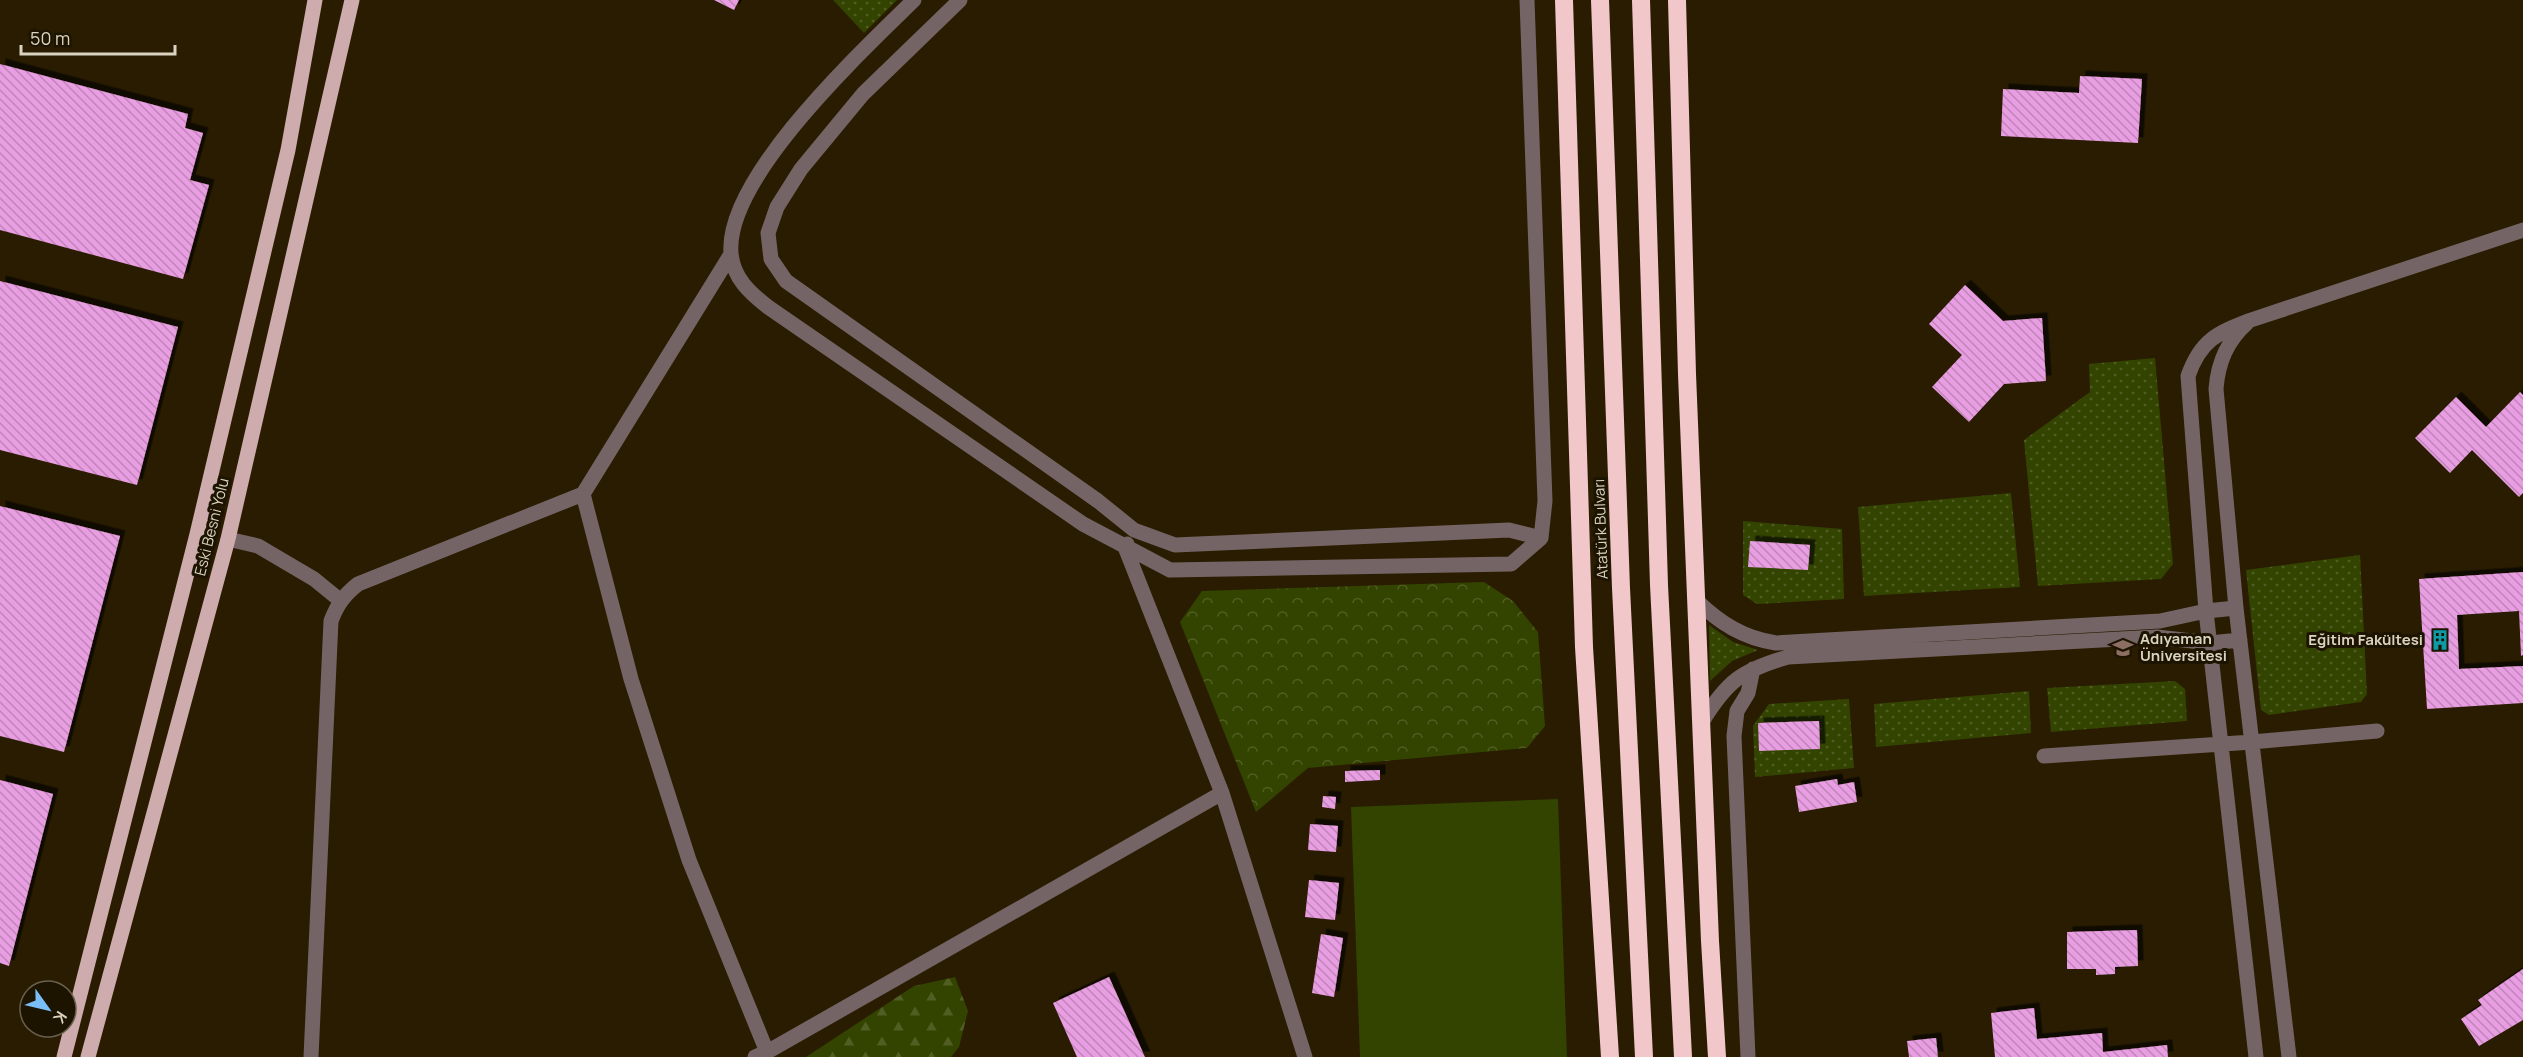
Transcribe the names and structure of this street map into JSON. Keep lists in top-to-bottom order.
{
  "streets": {
    "highway": ["Atatürk Bulvarı"],
    "main road": ["Eski Besni Yolu"]
  },
  "places": {
    "building": ["Eğitim Fakültesi"],
    "school or university": ["Adıyaman Üniversitesi"]
  },
  "scale_bar": "50 m",
  "north": "bottom right"
}
